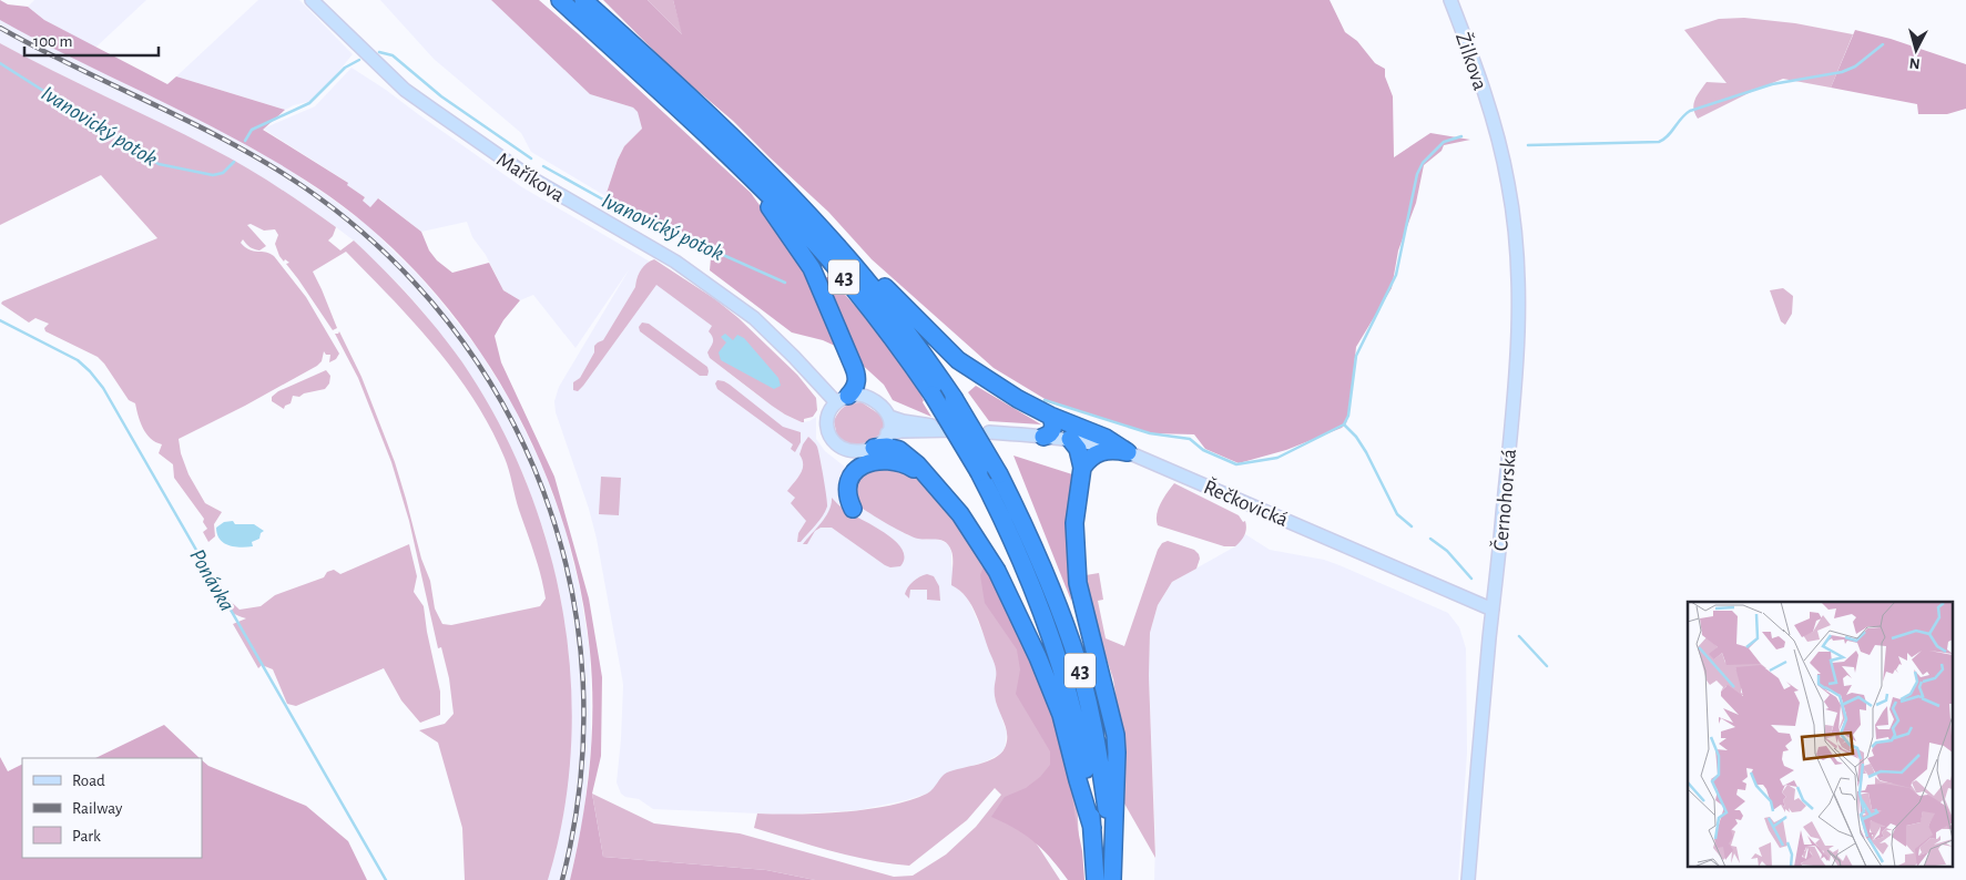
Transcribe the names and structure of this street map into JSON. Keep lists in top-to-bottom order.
{
  "streets": {
    "highway": ["43"],
    "street": [
      "Žilkova",
      "Maříkova",
      "Černohorská",
      "Řečkovická"
    ]
  },
  "crossings": [
    ["Žilkova", "Černohorská"],
    ["Černohorská", "Řečkovická"]
  ],
  "water": ["Ivanovický potok", "Ponávka"],
  "legend": ["Road", "Railway", "Park"],
  "scale_bar": "100 m",
  "north": "bottom"
}
